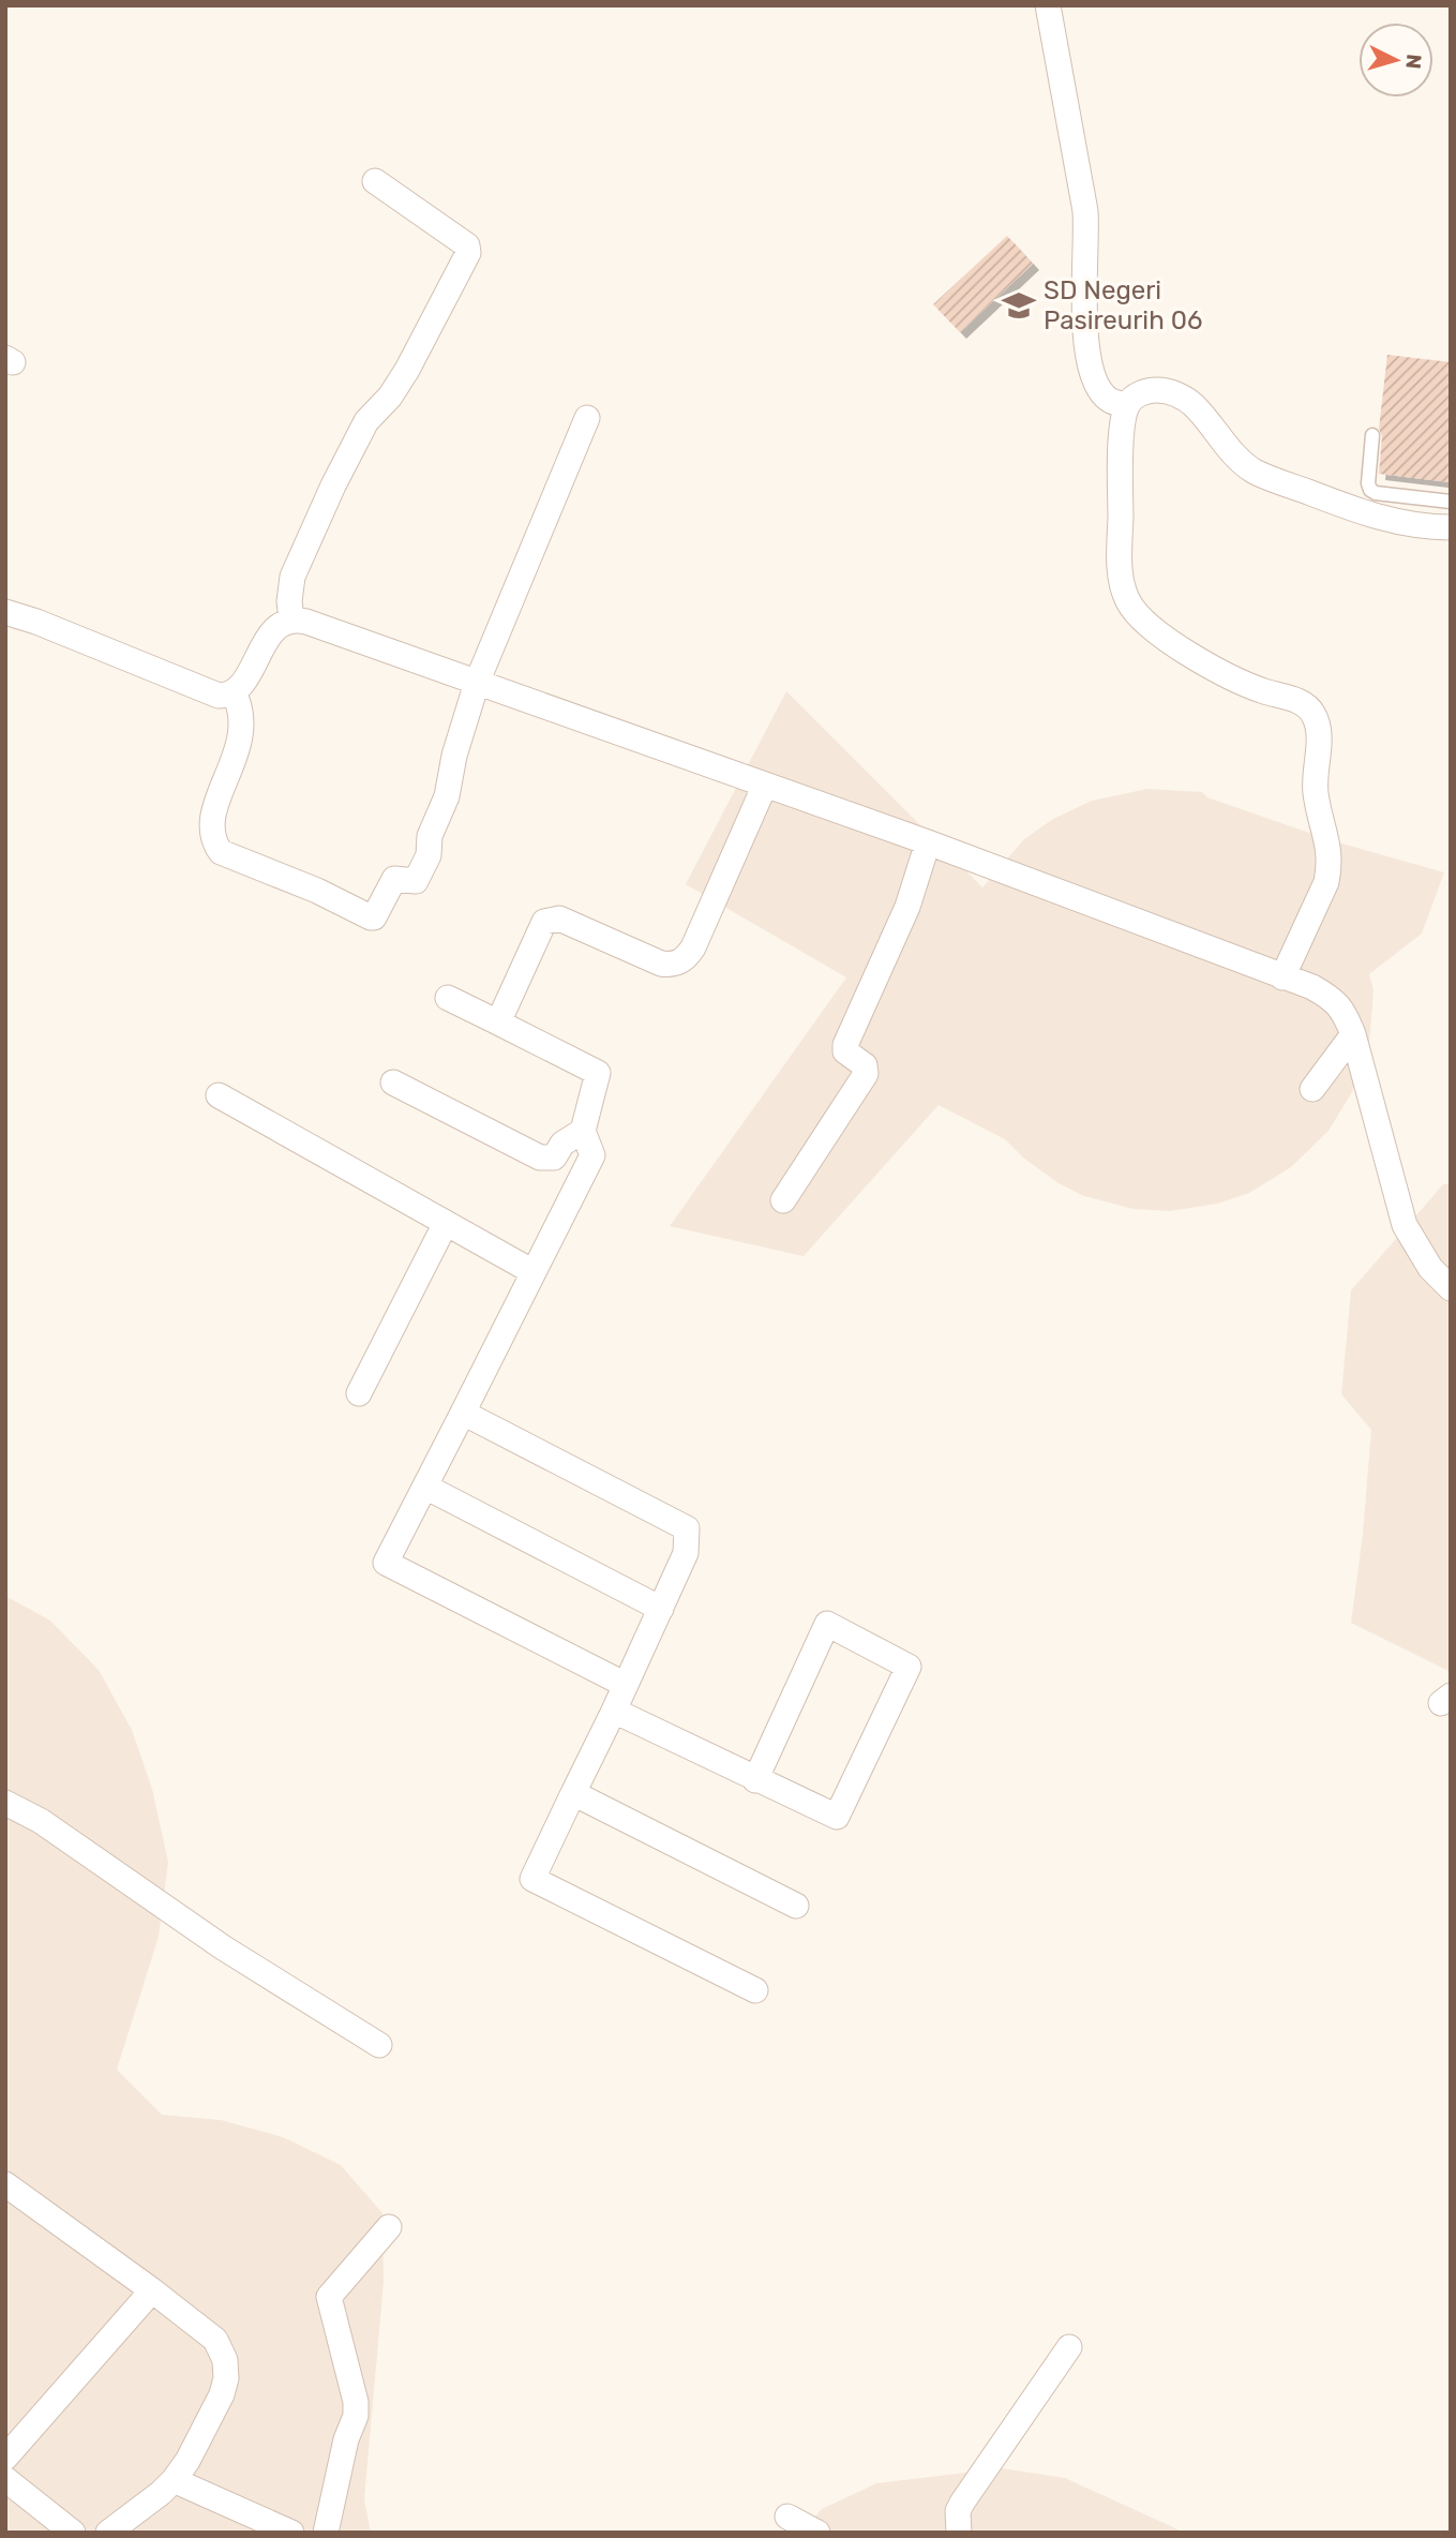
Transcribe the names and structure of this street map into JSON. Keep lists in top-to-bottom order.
{
  "places": {
    "school or university": ["SD Negeri Pasireurih 06"]
  },
  "north": "right"
}
